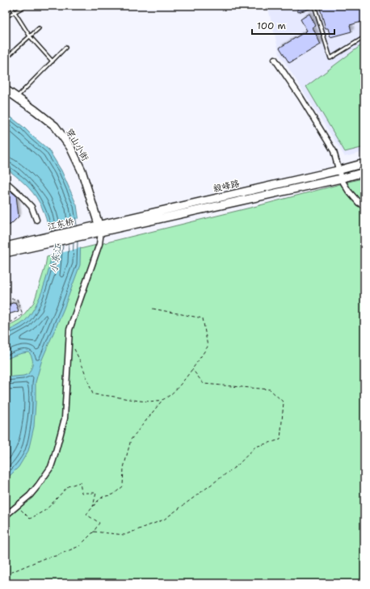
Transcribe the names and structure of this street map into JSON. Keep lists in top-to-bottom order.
{
  "streets": {
    "main road": ["穿山小街", "毅峰路", "江东桥"]
  },
  "crossings": [
    ["穿山小街", "毅峰路"],
    ["毅峰路", "江东桥"]
  ],
  "water": ["小东江"],
  "scale_bar": "100 m"
}
